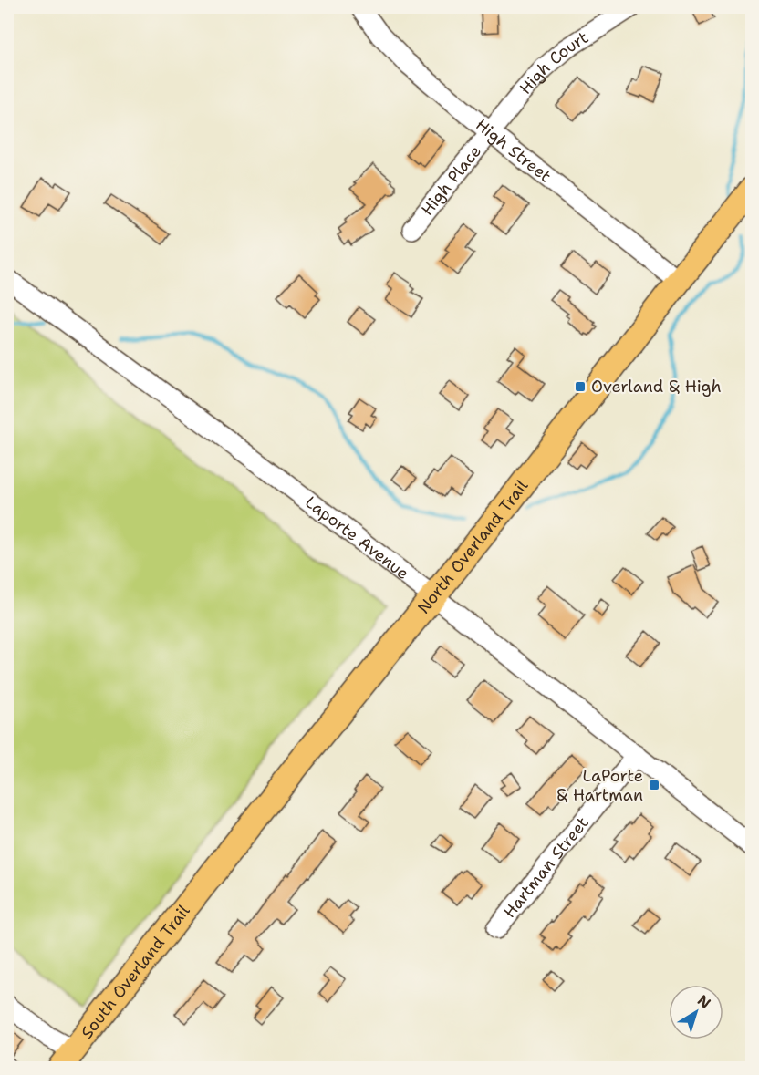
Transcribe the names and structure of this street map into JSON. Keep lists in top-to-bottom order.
{
  "streets": {
    "main road": ["North Overland Trail", "South Overland Trail"],
    "street": [
      "High Court",
      "High Street",
      "High Place",
      "Laporte Avenue",
      "Hartman Street"
    ]
  },
  "crossings": [
    ["High Court", "High Street"],
    ["High Court", "High Place"],
    ["High Street", "High Place"],
    ["High Street", "North Overland Trail"],
    ["Laporte Avenue", "North Overland Trail"],
    ["Laporte Avenue", "Hartman Street"],
    ["North Overland Trail", "South Overland Trail"]
  ],
  "places": {
    "transit": ["Overland & High", "LaPorte & Hartman"]
  },
  "north": "top right"
}
